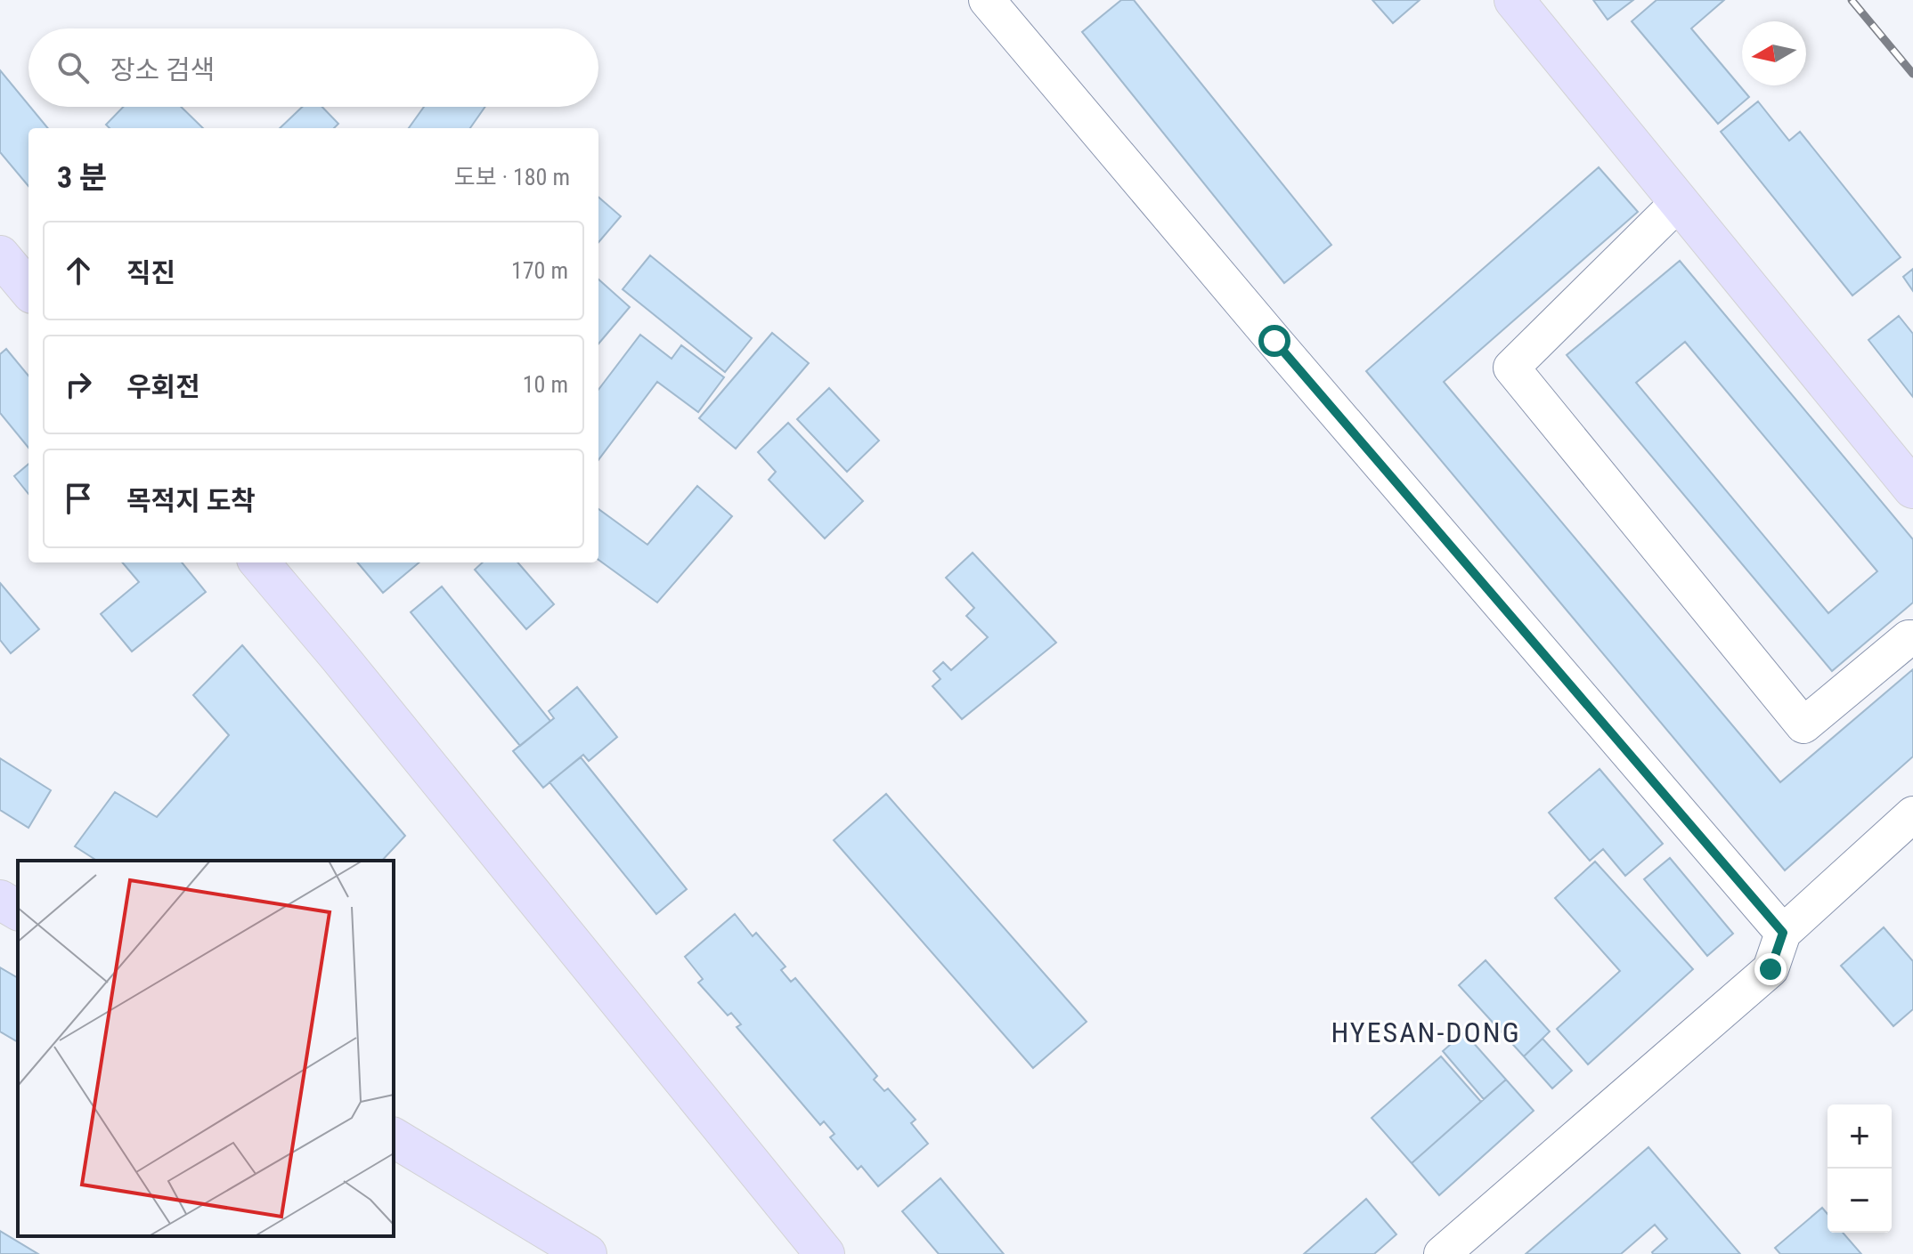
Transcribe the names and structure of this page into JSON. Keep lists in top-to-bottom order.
{
  "districts": ["HYESAN-DONG"],
  "north": "left",
  "page": {
    "search": "장소 검색",
    "heading": ["3 분", "도보 · 180 m"],
    "list": [
      ["직진", "170 m"],
      ["우회전", "10 m"],
      "목적지 도착"
    ],
    "map_buttons": ["+", "−"]
  }
}
